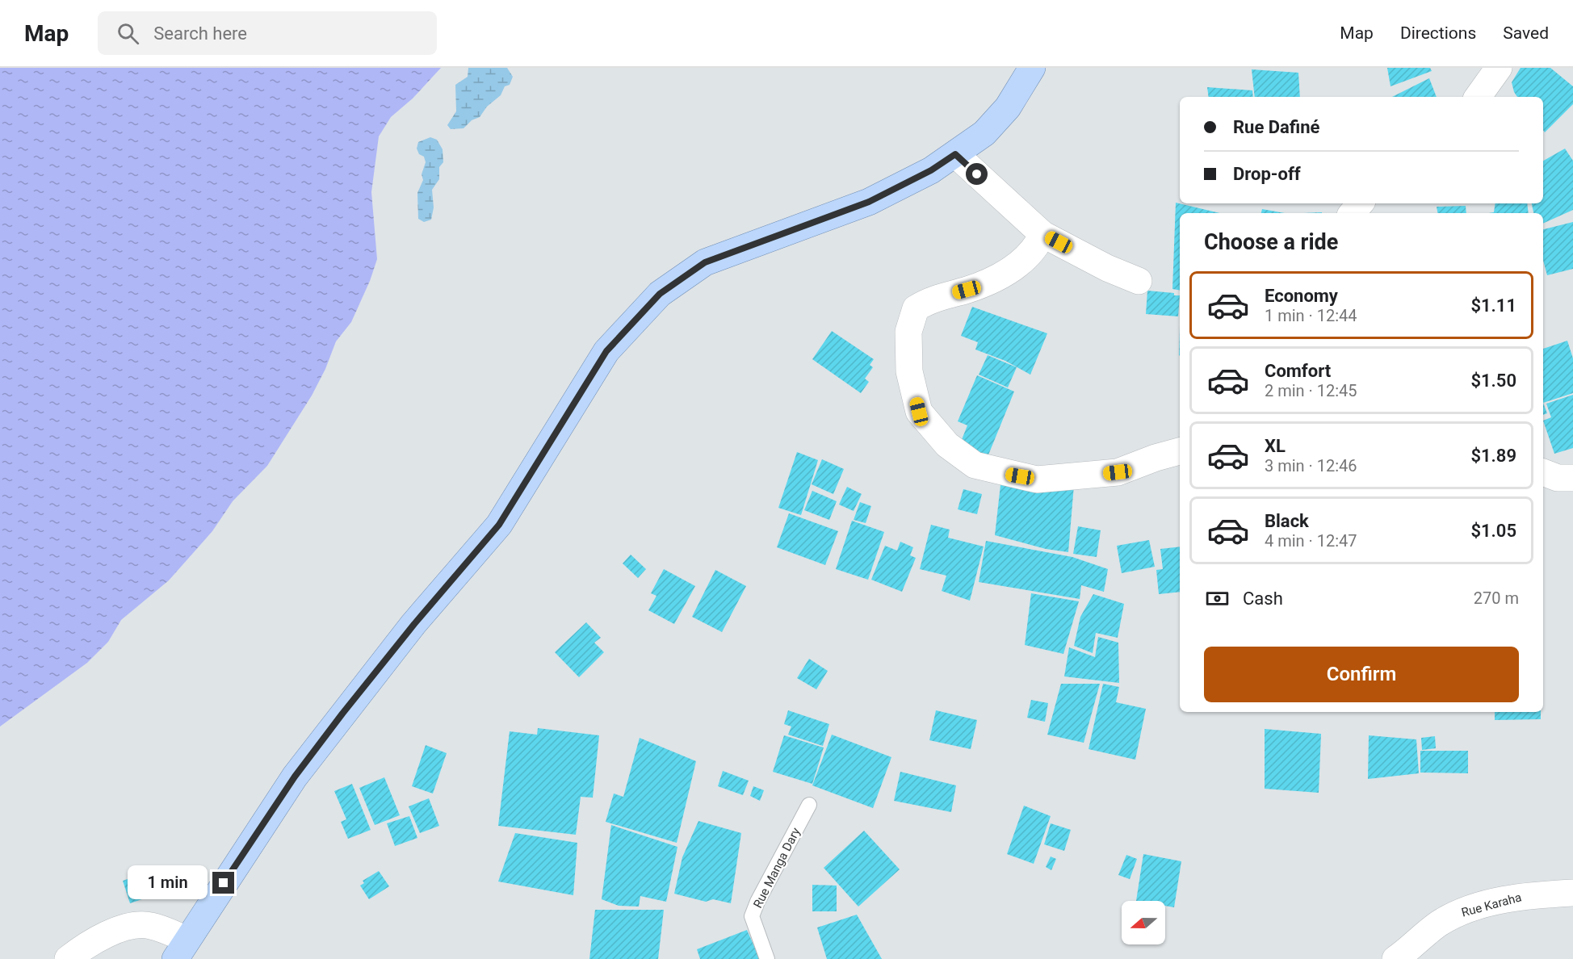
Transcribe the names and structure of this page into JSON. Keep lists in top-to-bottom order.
{
  "streets": {
    "street": ["Rue Karaha"],
    "lane": ["Rue Manga Dary"]
  },
  "north": "left",
  "page": {
    "header": "Map",
    "search": "Search here",
    "nav": ["Map", "Directions", "Saved"],
    "banner": ["Rue Dafiné", "Drop-off"],
    "heading": "Choose a ride",
    "list": [
      {
        "name": "Economy",
        "note": "1 min · 12:44",
        "value": "$1.11"
      },
      {
        "name": "Comfort",
        "note": "2 min · 12:45",
        "value": "$1.50"
      },
      {
        "name": "XL",
        "note": "3 min · 12:46",
        "value": "$1.89"
      },
      {
        "name": "Black",
        "note": "4 min · 12:47",
        "value": "$1.05"
      }
    ],
    "pay": ["Cash", "270 m"],
    "buttons": "Confirm",
    "bubble": "1 min"
  }
}
